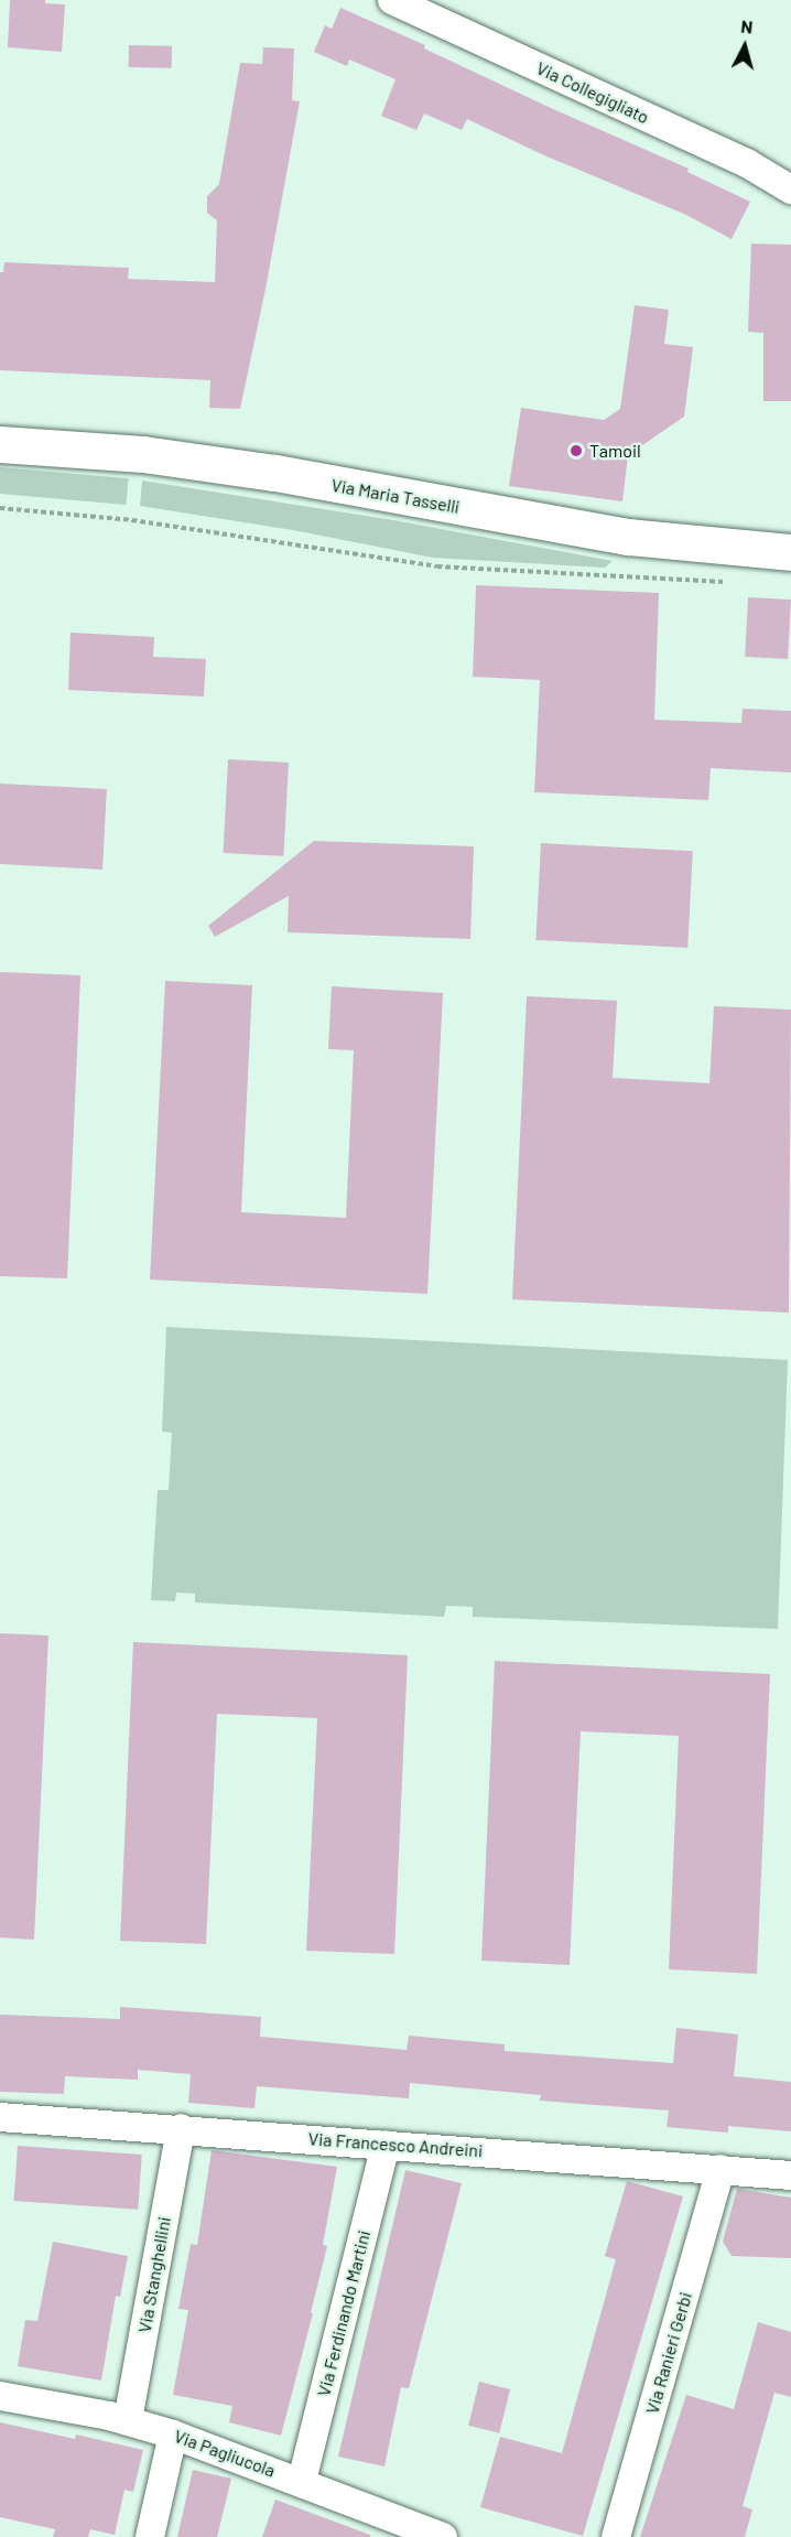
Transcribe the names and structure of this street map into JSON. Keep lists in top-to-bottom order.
{
  "streets": {
    "main road": ["Via Maria Tasselli"],
    "street": [
      "Via Collegigliato",
      "Via Francesco Andreini",
      "Via Stanghellini",
      "Via Ferdinando Martini",
      "Via Ranieri Gerbi",
      "Via Pagliucola"
    ]
  },
  "crossings": [
    ["Via Francesco Andreini", "Via Stanghellini"],
    ["Via Francesco Andreini", "Via Ferdinando Martini"],
    ["Via Francesco Andreini", "Via Ranieri Gerbi"],
    ["Via Stanghellini", "Via Pagliucola"],
    ["Via Ferdinando Martini", "Via Pagliucola"]
  ],
  "places": ["Tamoil"],
  "north": "top"
}
